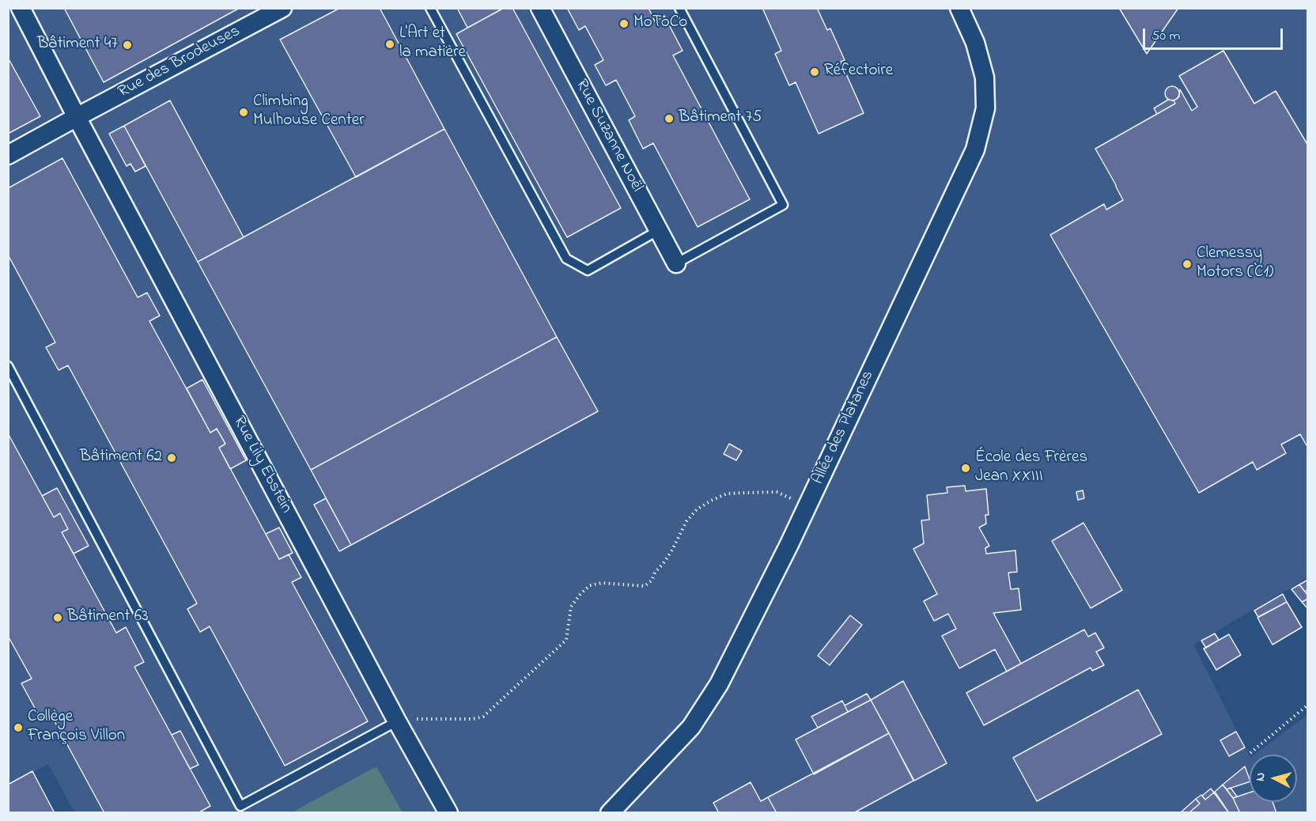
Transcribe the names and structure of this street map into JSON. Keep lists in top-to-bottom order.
{
  "streets": {
    "street": [
      "Rue des Brodeuses",
      "Rue Suzanne Noël",
      "Allée des Platanes",
      "Rue Lily Ebstein"
    ]
  },
  "crossings": [
    ["Rue des Brodeuses", "Rue Lily Ebstein"]
  ],
  "places": [
    "MoToCo",
    "L'Art et la matière",
    "Bâtiment 47",
    "Réfectoire",
    "Climbing Mulhouse Center",
    "Bâtiment 75",
    "Clemessy Motors (C1)",
    "Bâtiment 62",
    "École des Frères Jean XXIII",
    "Bâtiment 63",
    "Collège François Villon"
  ],
  "scale_bar": "50 m",
  "north": "left"
}
